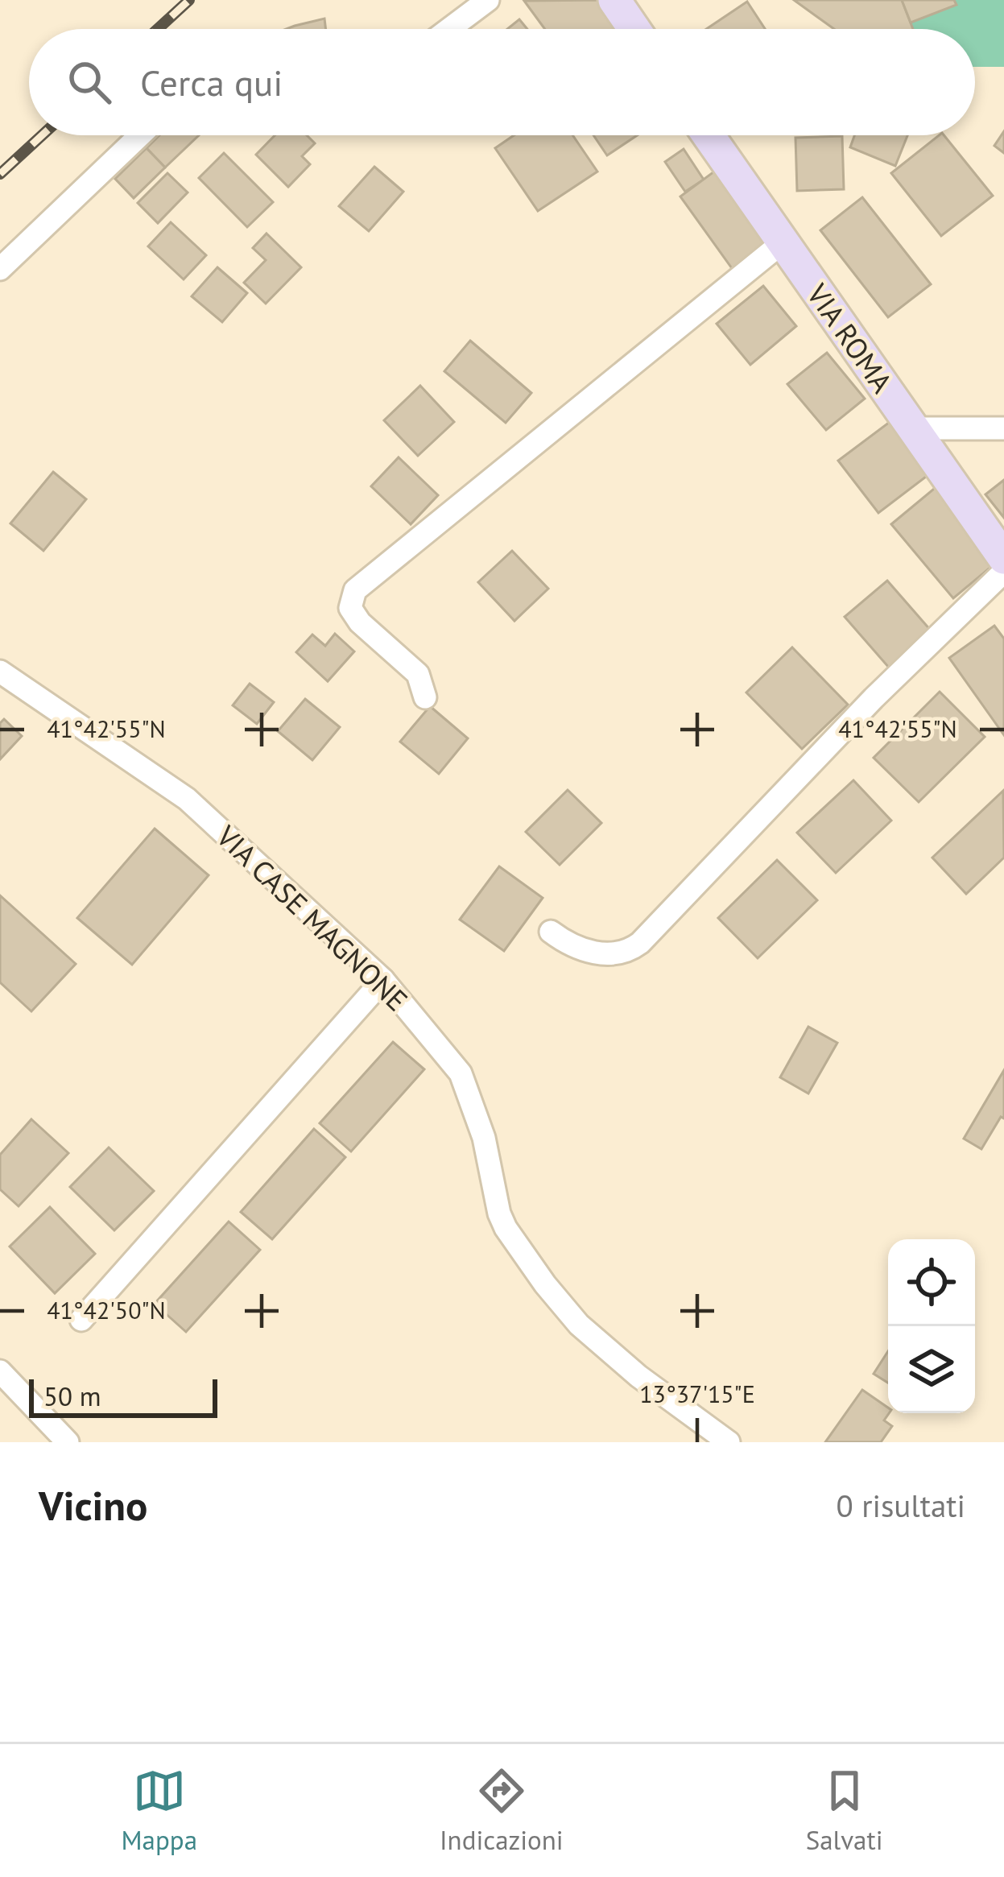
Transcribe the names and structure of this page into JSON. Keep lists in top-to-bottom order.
{
  "streets": {
    "main road": ["VIA ROMA"],
    "street": ["VIA CASE MAGNONE"]
  },
  "scale_bar": "50 m",
  "page": {
    "search": "Cerca qui",
    "scale": "50 m",
    "heading": ["Vicino", "0 risultati"],
    "nav": ["Mappa", "Indicazioni", "Salvati"]
  },
  "coordinates": ["41°42'55\"N", "41°42'50\"N", "13°37'15\"E"]
}
